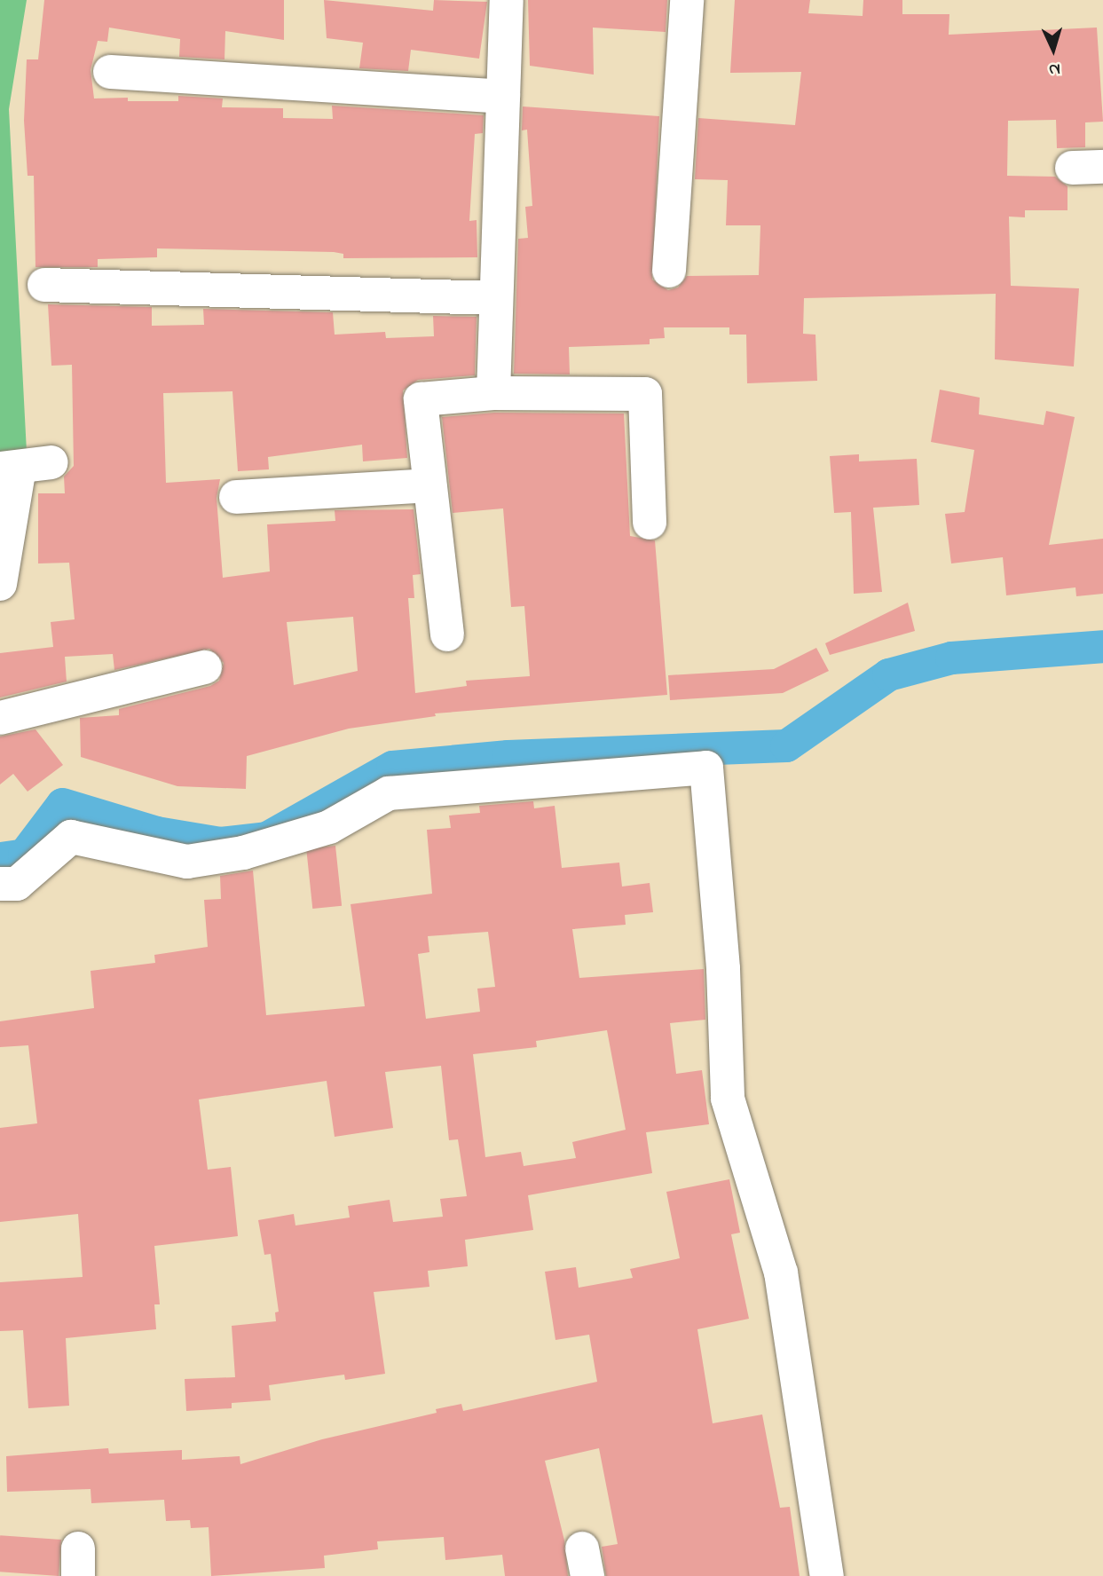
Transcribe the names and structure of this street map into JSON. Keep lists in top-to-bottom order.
{
  "north": "bottom"
}
